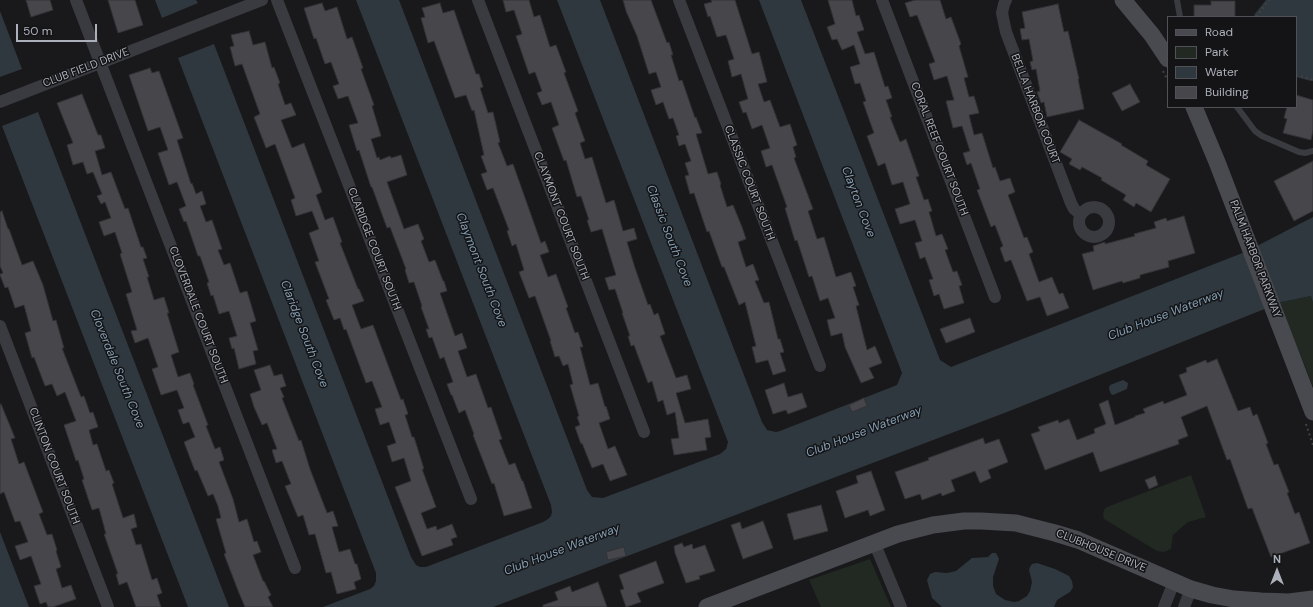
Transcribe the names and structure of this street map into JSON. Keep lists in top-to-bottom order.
{
  "streets": {
    "street": [
      "CLUB FIELD DRIVE",
      "BELLA HARBOR COURT",
      "CORAL REEF COURT SOUTH",
      "CLASSIC COURT SOUTH",
      "CLAYMONT COURT SOUTH",
      "CLARIDGE COURT SOUTH",
      "PALM HARBOR PARKWAY",
      "CLOVERDALE COURT SOUTH",
      "CLINTON COURT SOUTH",
      "CLUBHOUSE DRIVE"
    ]
  },
  "crossings": [
    ["CLUB FIELD DRIVE", "CLOVERDALE COURT SOUTH"]
  ],
  "water": [
    "Clayton Cove",
    "Classic South Cove",
    "Claymont South Cove",
    "Club House Waterway",
    "Claridge South Cove",
    "Cloverdale South Cove"
  ],
  "legend": [
    "Road",
    "Park",
    "Water",
    "Building"
  ],
  "scale_bar": "50 m",
  "north": "top"
}
